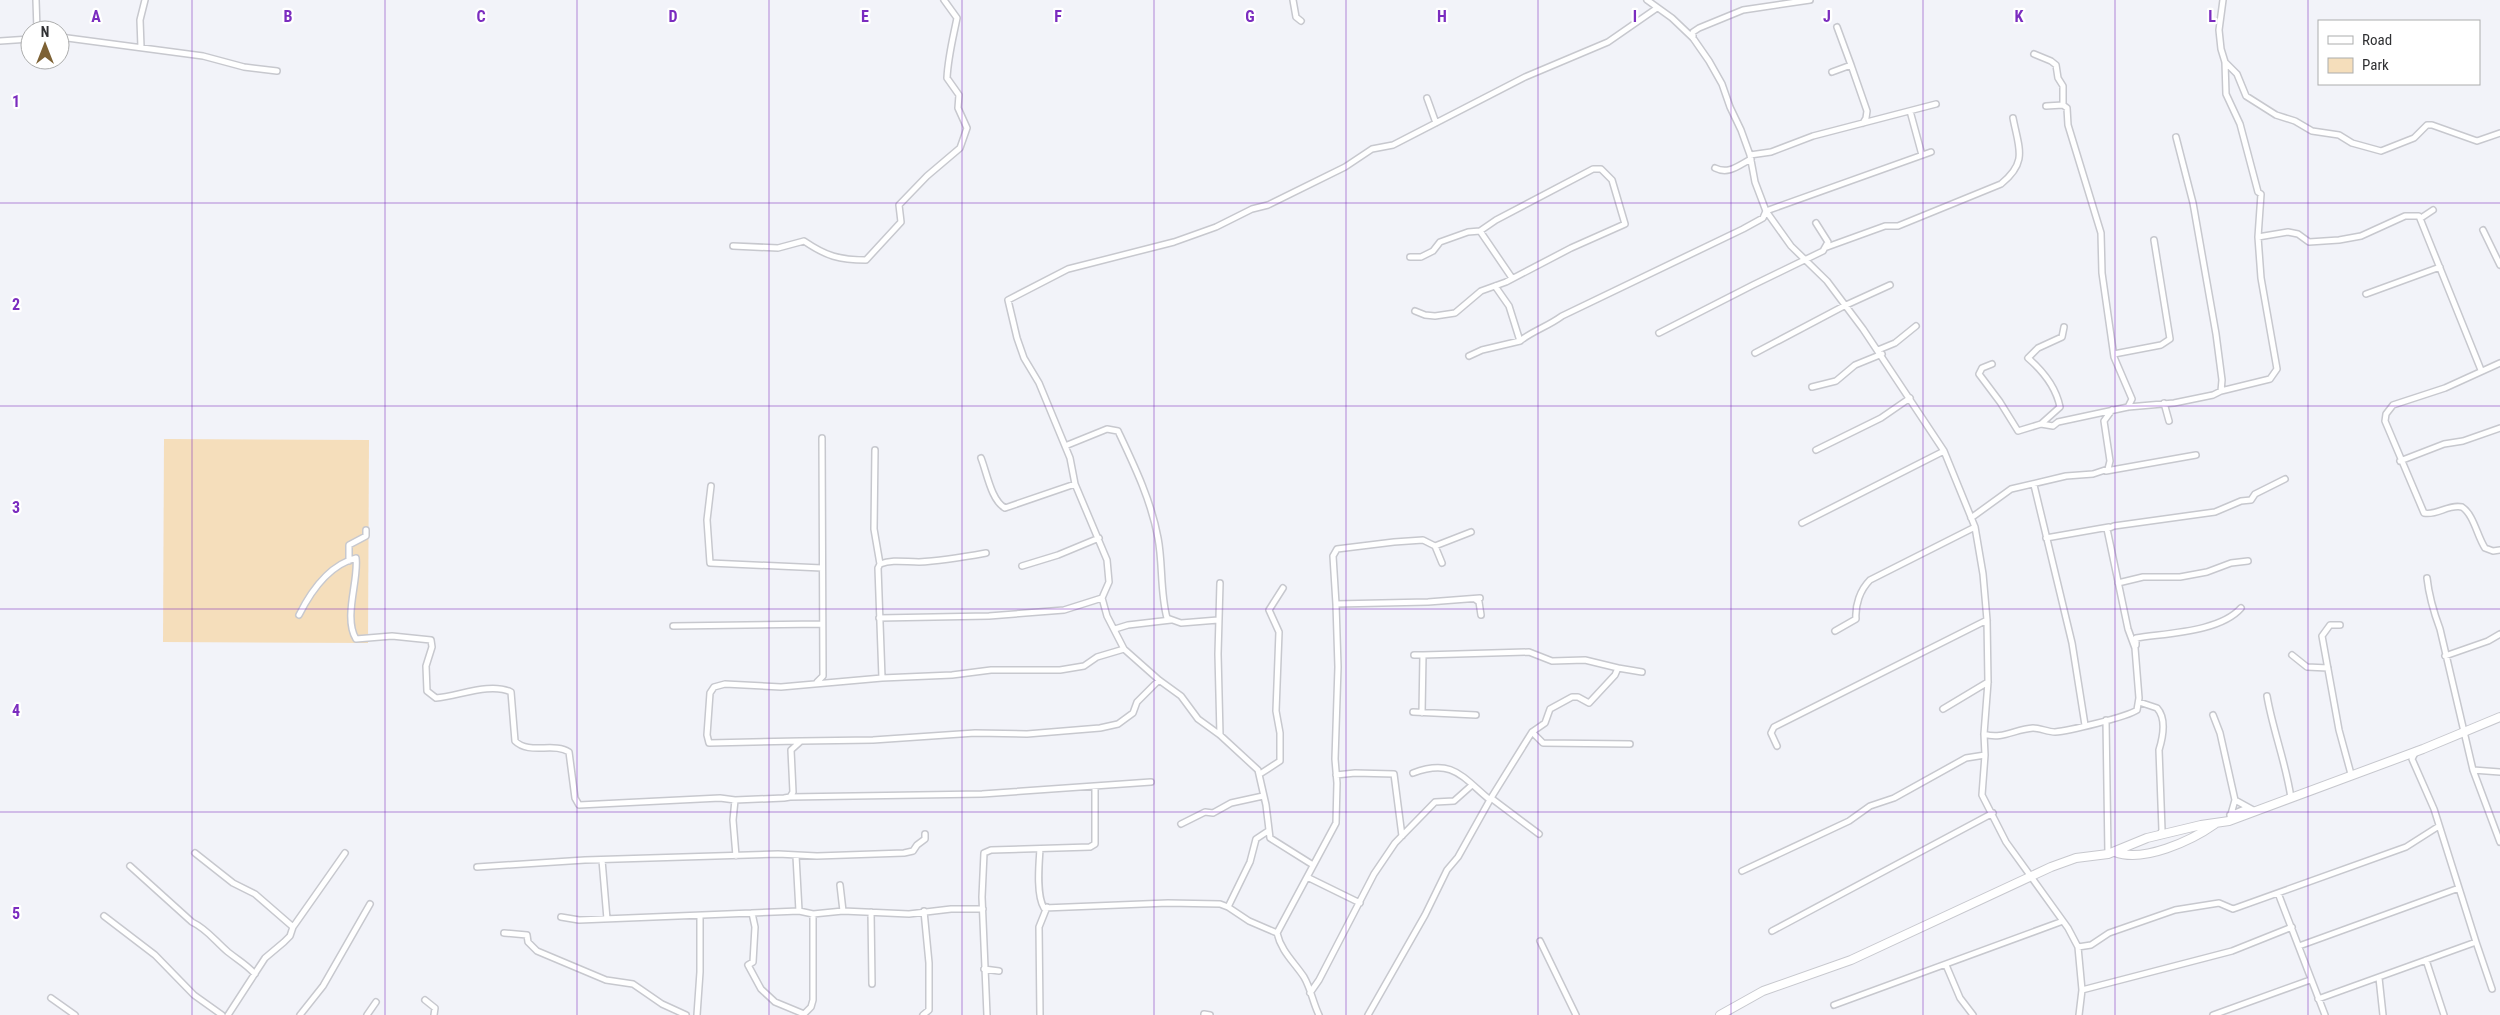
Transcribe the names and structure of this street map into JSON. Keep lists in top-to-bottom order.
{
  "legend": ["Road", "Park"],
  "north": "top",
  "grid": {
    "columns": [
      "A",
      "B",
      "C",
      "D",
      "E",
      "F",
      "G",
      "H",
      "I",
      "J",
      "K",
      "L"
    ],
    "rows": [
      "1",
      "2",
      "3",
      "4",
      "5"
    ]
  }
}
